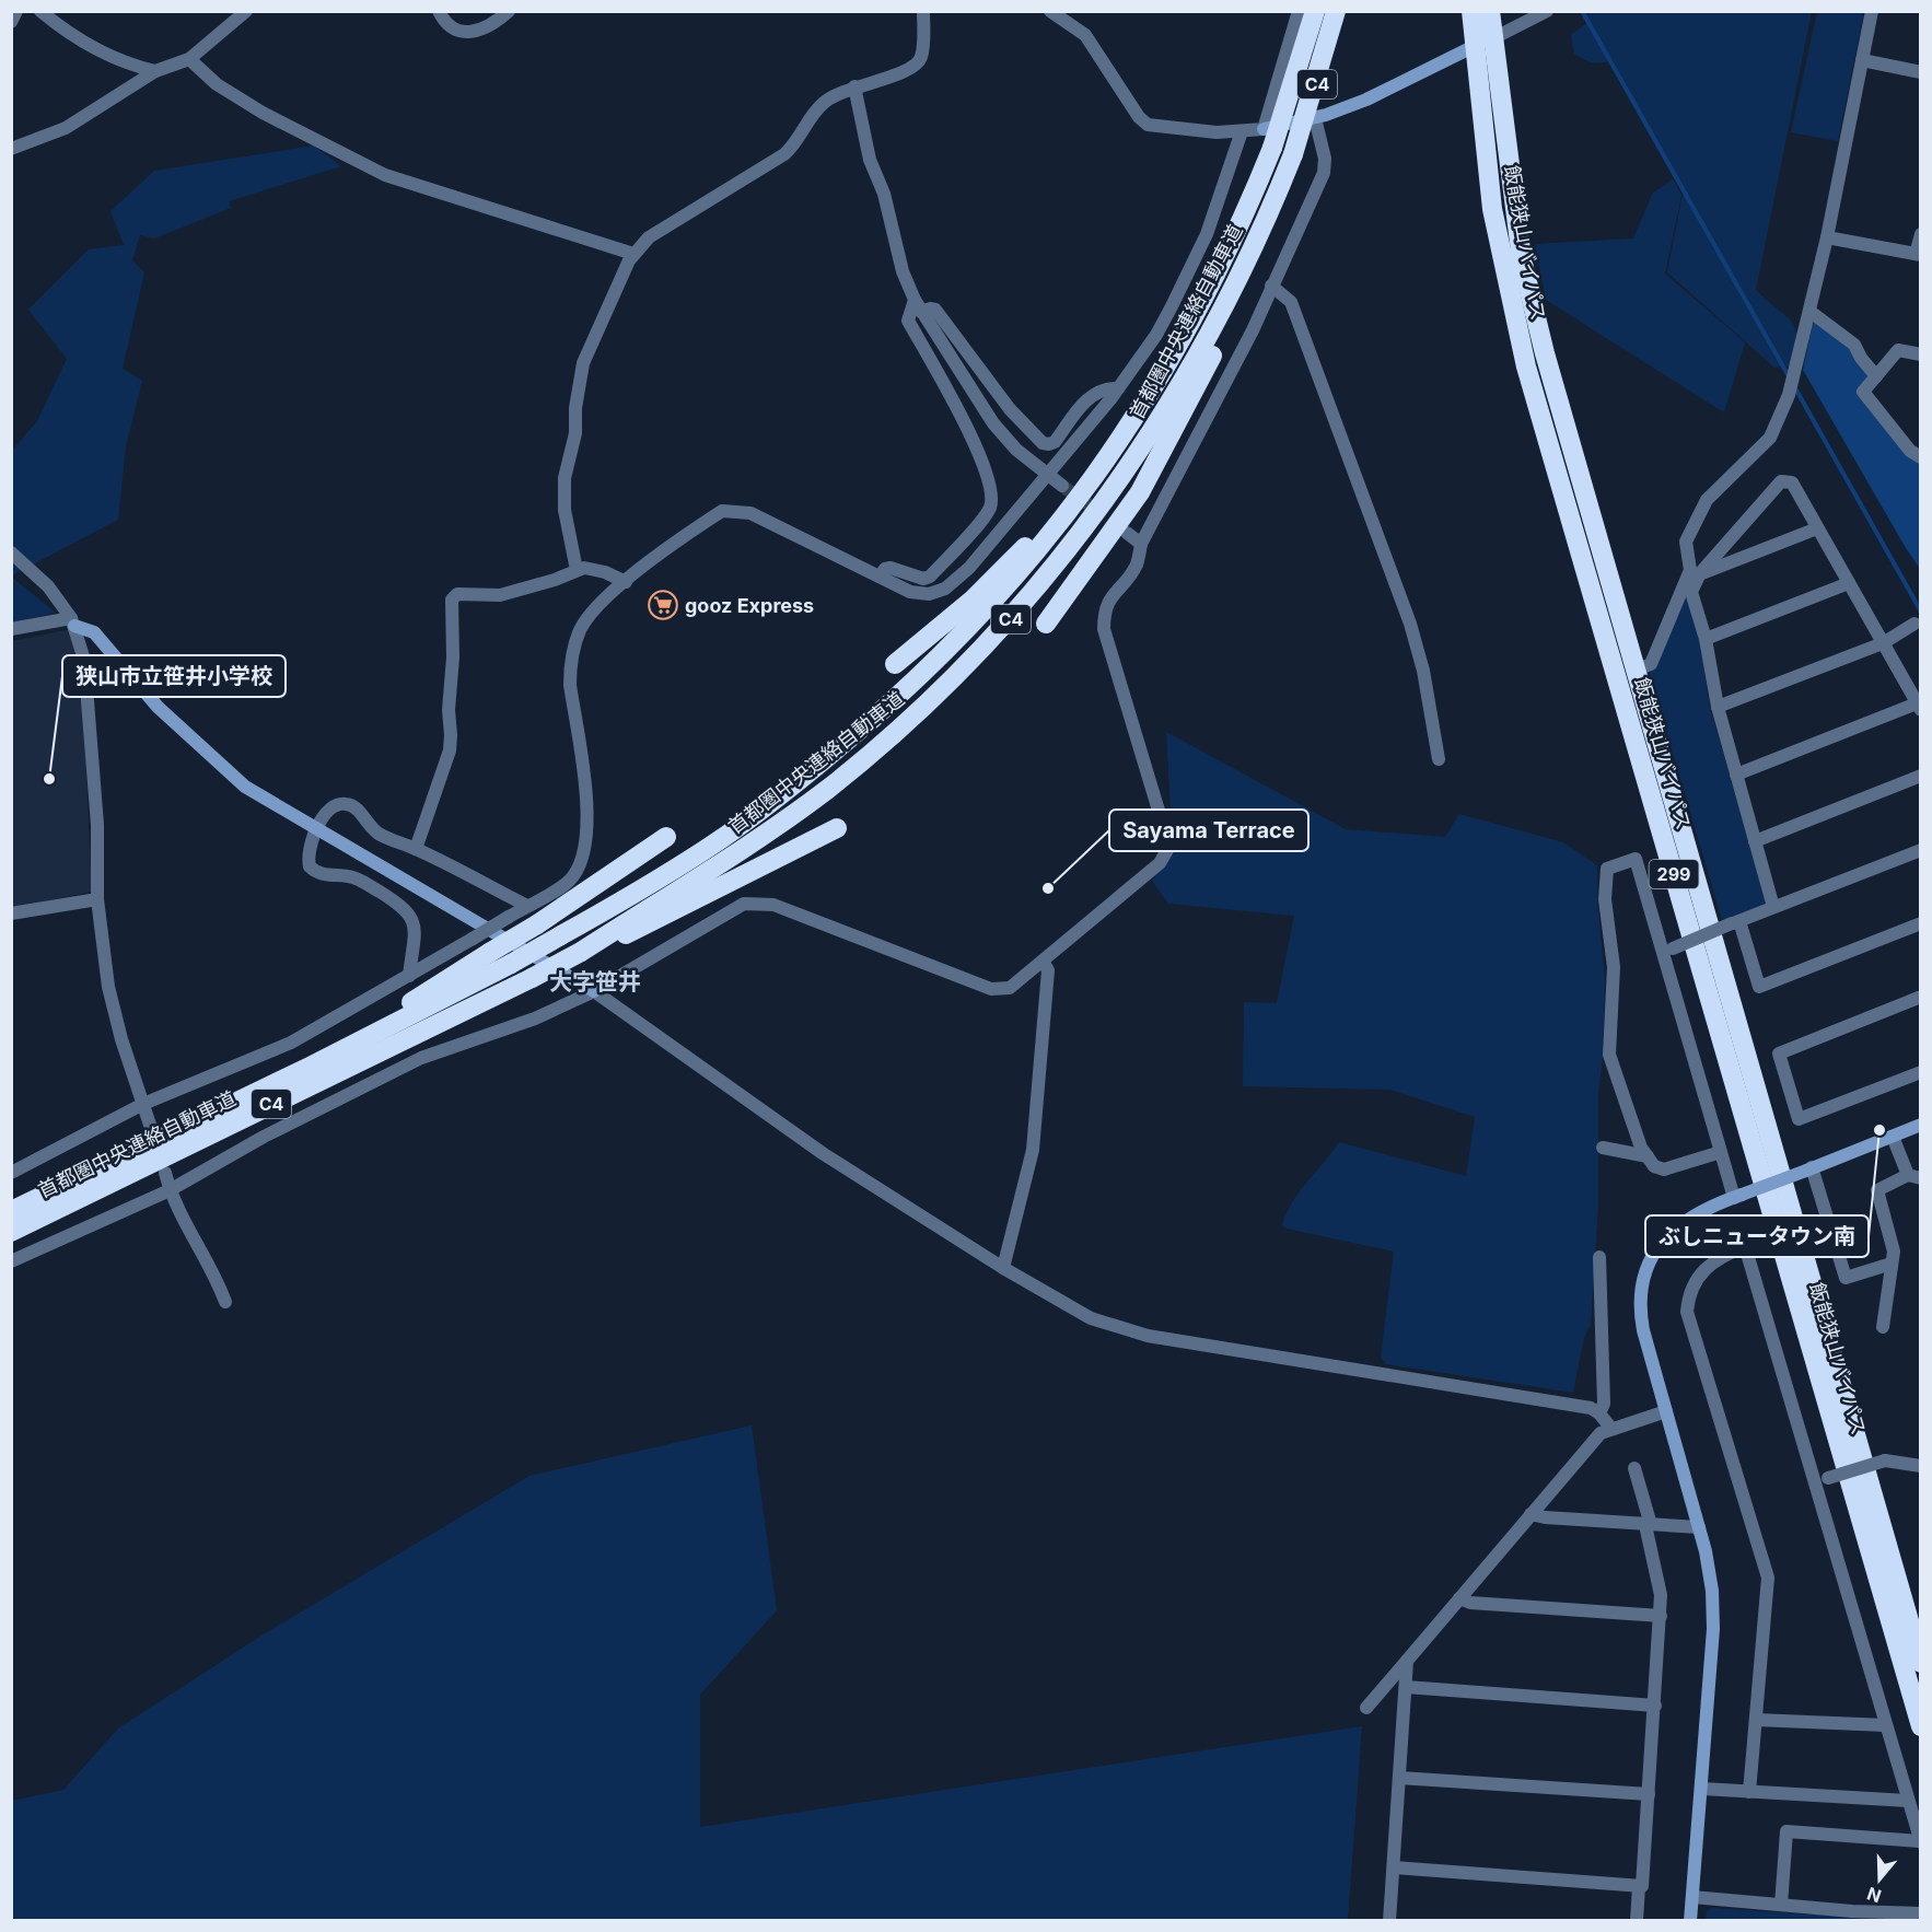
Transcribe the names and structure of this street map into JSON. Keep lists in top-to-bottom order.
{
  "streets": {
    "highway": [
      "C4",
      "飯能狭山バイパス",
      "首都圏中央連絡自動車道",
      "299"
    ]
  },
  "districts": ["大字笹井"],
  "places": {
    "supermarket": ["gooz Express"],
    "other": ["狭山市立笹井小学校", "Sayama Terrace", "ぶしニュータウン南"]
  },
  "north": "bottom"
}
